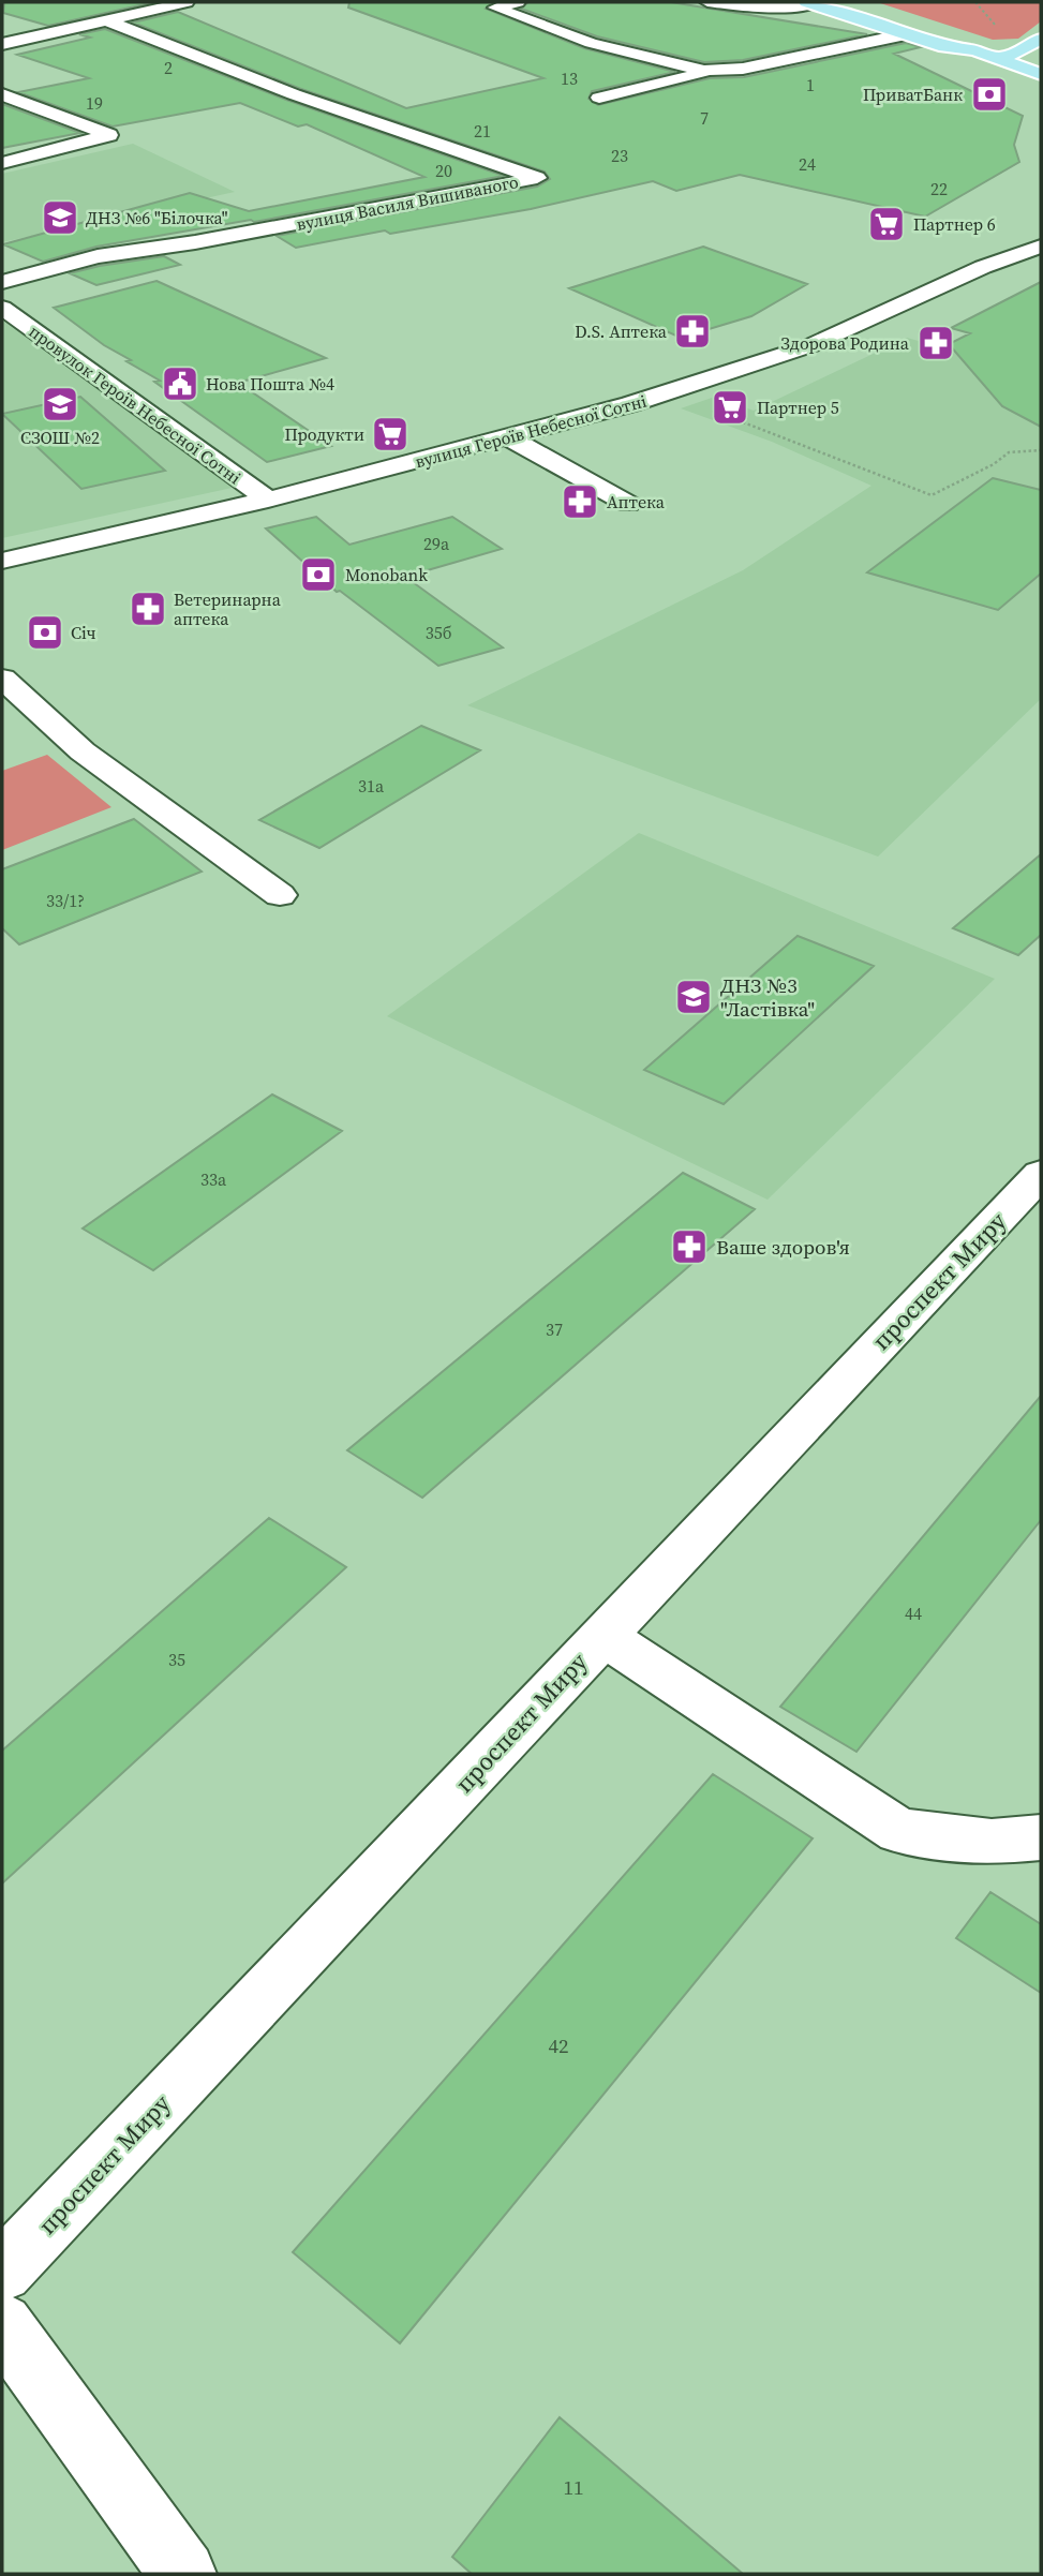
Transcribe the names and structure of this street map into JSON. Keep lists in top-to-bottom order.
{
  "streets": {
    "street": [
      "вулиця Василя Вишиваного",
      "провулок Героїв Небесної Сотні",
      "вулиця Героїв Небесної Сотні",
      "проспект Миру"
    ]
  },
  "crossings": [
    ["провулок Героїв Небесної Сотні", "вулиця Героїв Небесної Сотні"]
  ],
  "places": {
    "bank": ["ПриватБанк", "Monobank", "Січ"],
    "school or university": ["ДНЗ №6 \"Білочка\"", "СЗОШ №2", "ДНЗ №3 \"Ластівка\""],
    "supermarket": ["Партнер 6", "Партнер 5", "Продукти"],
    "pharmacy": [
      "D.S. Аптека",
      "Здорова Родина",
      "Аптека",
      "Ветеринарна аптека",
      "Ваше здоров'я"
    ],
    "public building": ["Нова Пошта №4"]
  },
  "house_numbers": [
    "2",
    "13",
    "1",
    "19",
    "7",
    "21",
    "23",
    "24",
    "20",
    "22",
    "29а",
    "35б",
    "31а",
    "33/1?",
    "33а",
    "37",
    "44",
    "35",
    "42",
    "11"
  ]
}
